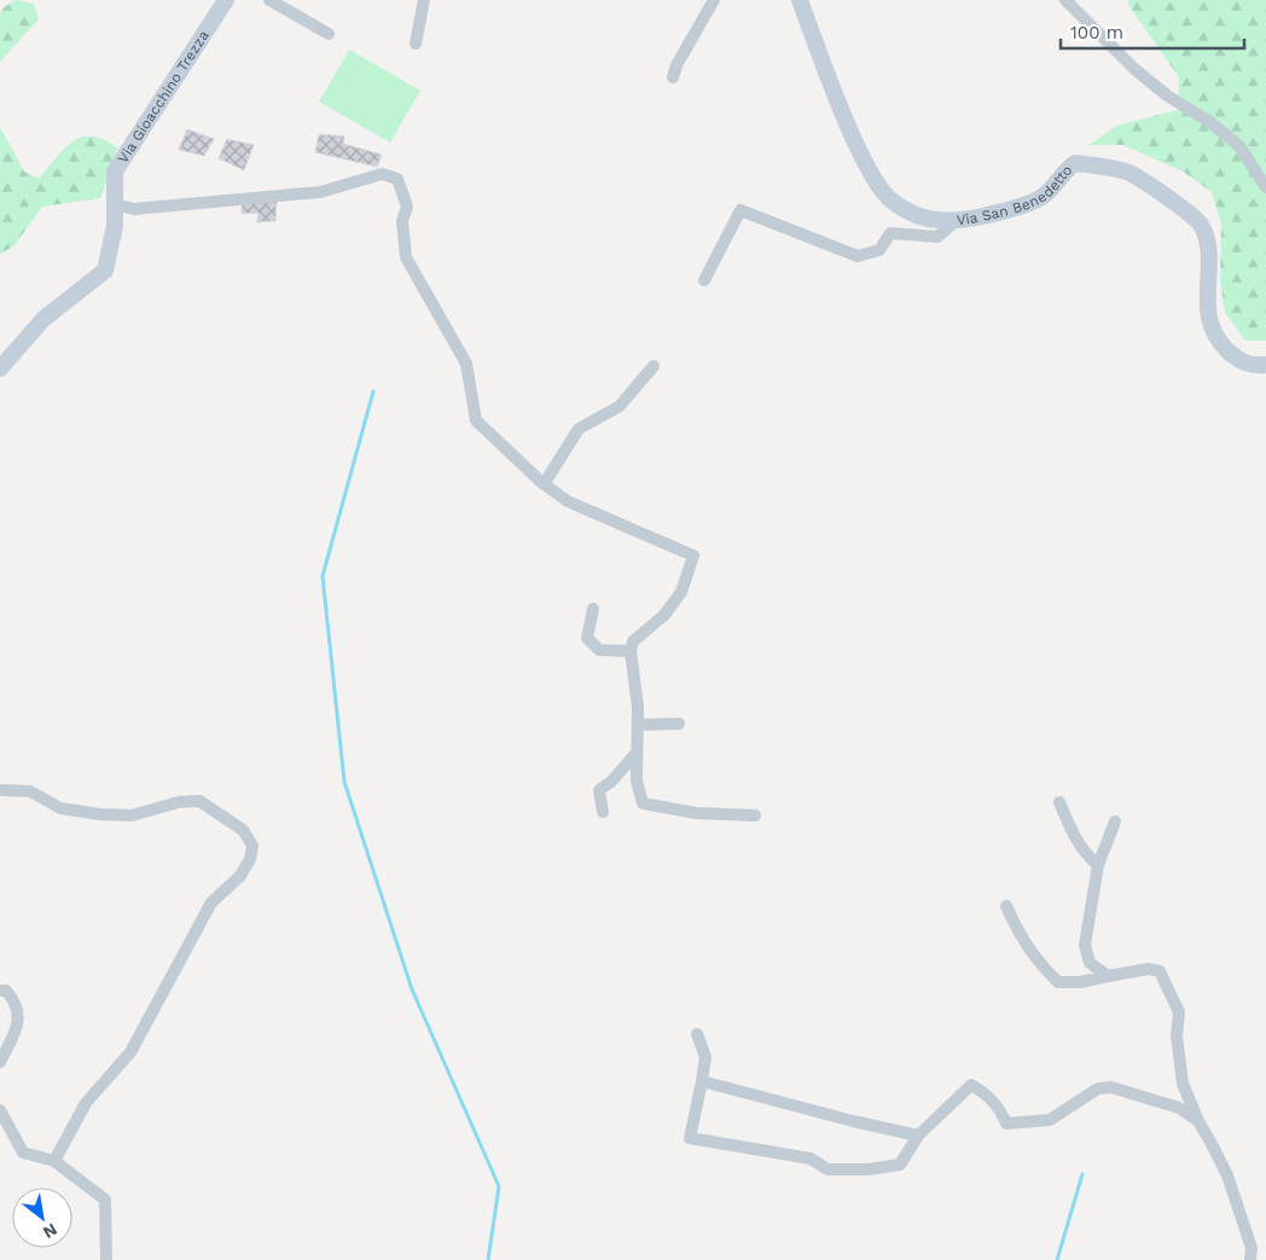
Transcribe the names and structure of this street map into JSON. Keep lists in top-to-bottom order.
{
  "streets": {
    "street": ["Via Gioacchino Trezza", "Via San Benedetto"]
  },
  "scale_bar": "100 m",
  "north": "bottom right"
}
